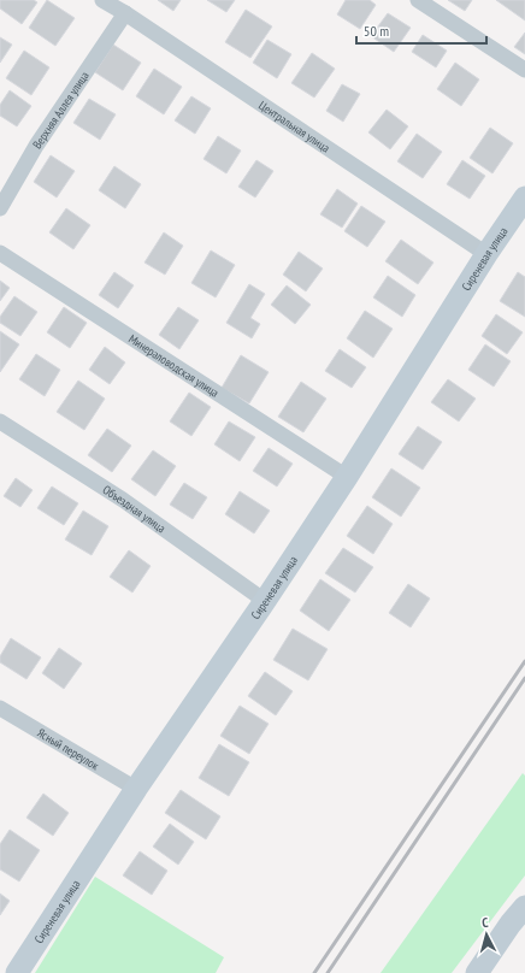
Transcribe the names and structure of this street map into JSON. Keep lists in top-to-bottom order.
{
  "streets": {
    "street": [
      "Верхняя Аллея улица",
      "Центральная улица",
      "Сиреневая улица",
      "Минераловодская улица",
      "Объездная улица",
      "Ясный переулок"
    ]
  },
  "crossings": [
    ["Верхняя Аллея улица", "Центральная улица"],
    ["Центральная улица", "Сиреневая улица"],
    ["Сиреневая улица", "Минераловодская улица"],
    ["Сиреневая улица", "Объездная улица"],
    ["Сиреневая улица", "Ясный переулок"]
  ],
  "scale_bar": "50 m",
  "north": "top"
}
